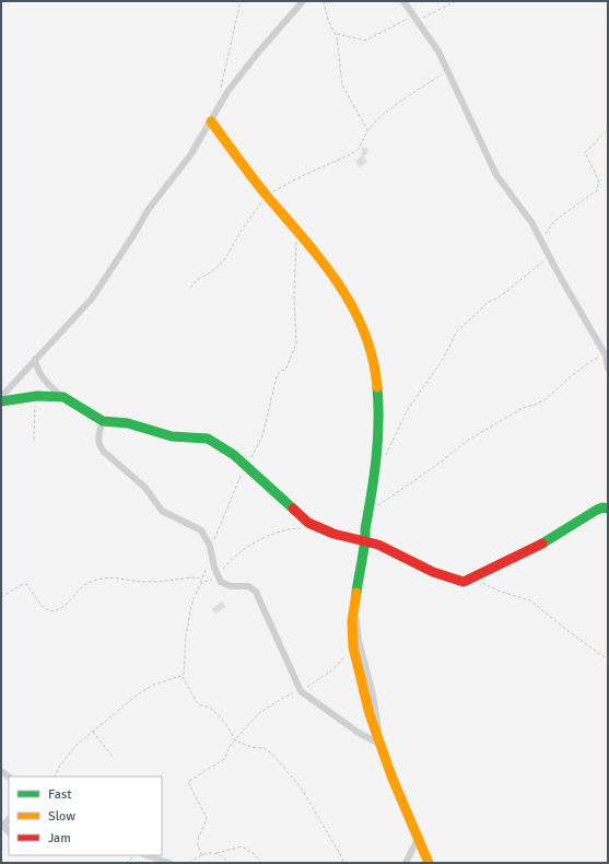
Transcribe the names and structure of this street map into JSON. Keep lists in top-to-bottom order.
{
  "legend": ["Fast", "Slow", "Jam"]
}
